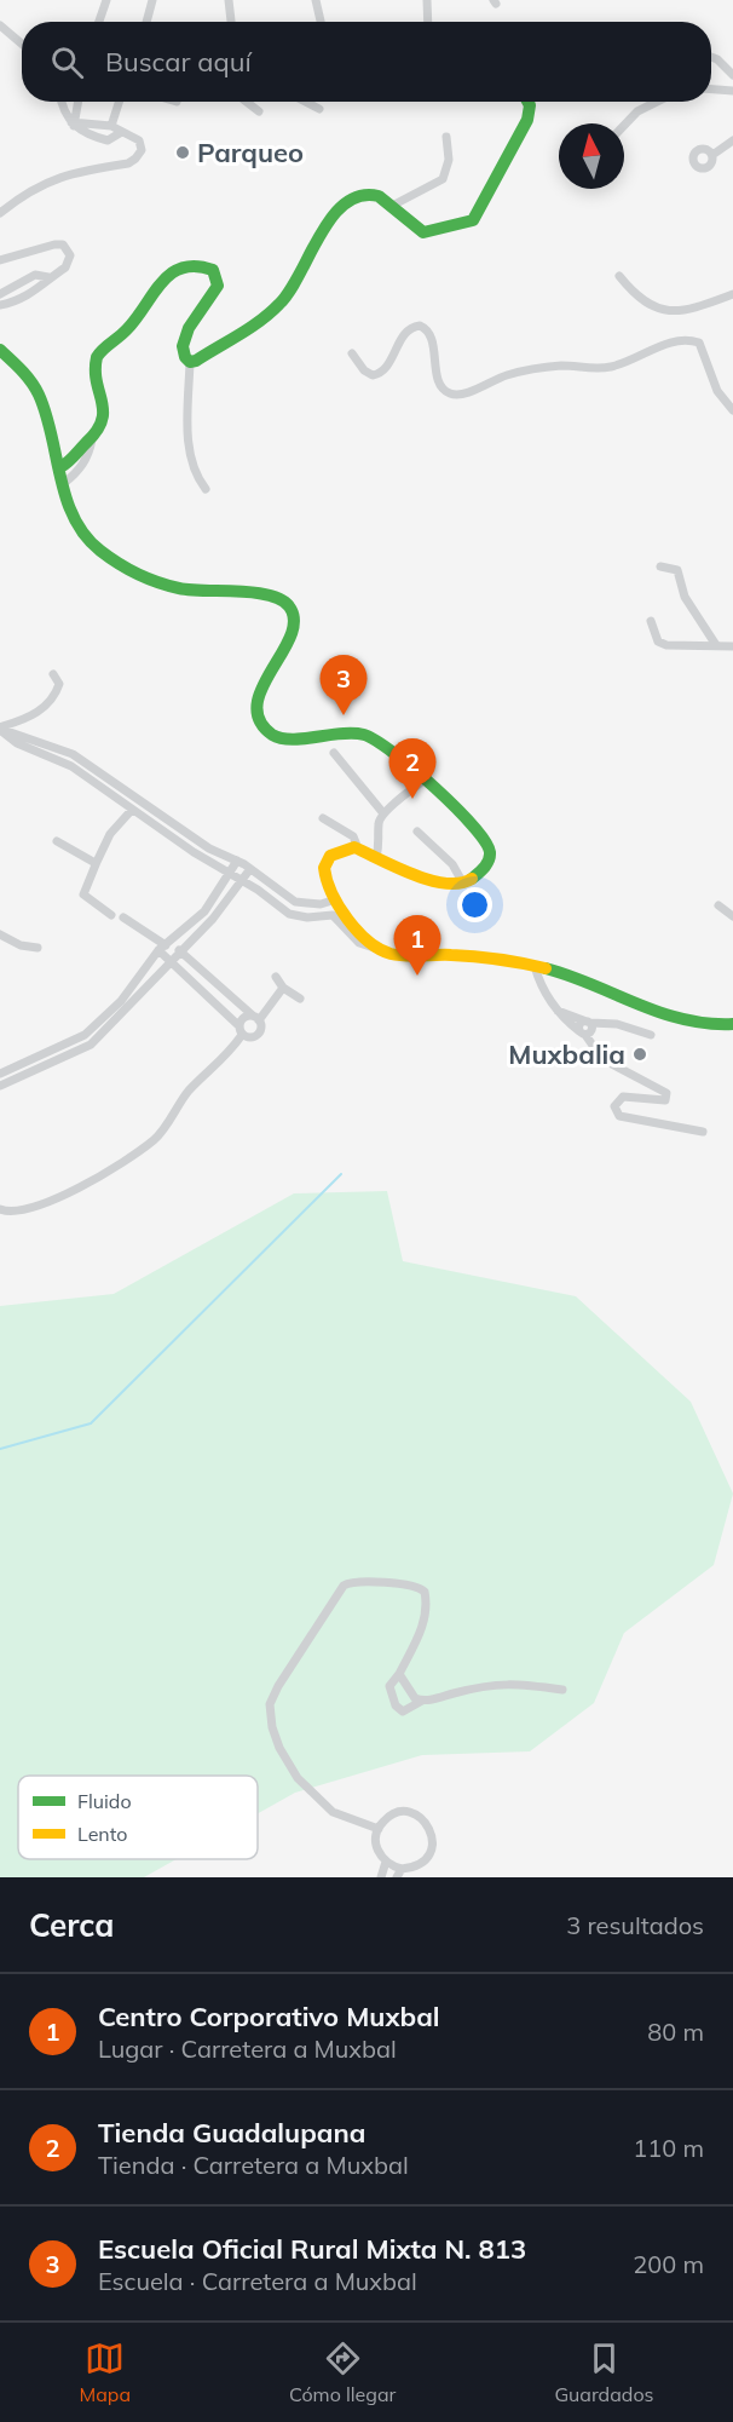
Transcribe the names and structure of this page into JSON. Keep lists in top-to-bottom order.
{
  "places": ["Parqueo", "Muxbalia"],
  "legend": ["Fluido", "Lento"],
  "north": "top",
  "page": {
    "search": "Buscar aquí",
    "pins": ["3", "2", "1"],
    "heading": ["Cerca", "3 resultados"],
    "list": [
      {
        "mark": "1",
        "name": "Centro Corporativo Muxbal",
        "note": "Lugar · Carretera a Muxbal",
        "value": "80 m"
      },
      {
        "mark": "2",
        "name": "Tienda Guadalupana",
        "note": "Tienda · Carretera a Muxbal",
        "value": "110 m"
      },
      {
        "mark": "3",
        "name": "Escuela Oficial Rural Mixta N. 813",
        "note": "Escuela · Carretera a Muxbal",
        "value": "200 m"
      }
    ],
    "nav": ["Mapa", "Cómo llegar", "Guardados"]
  }
}
